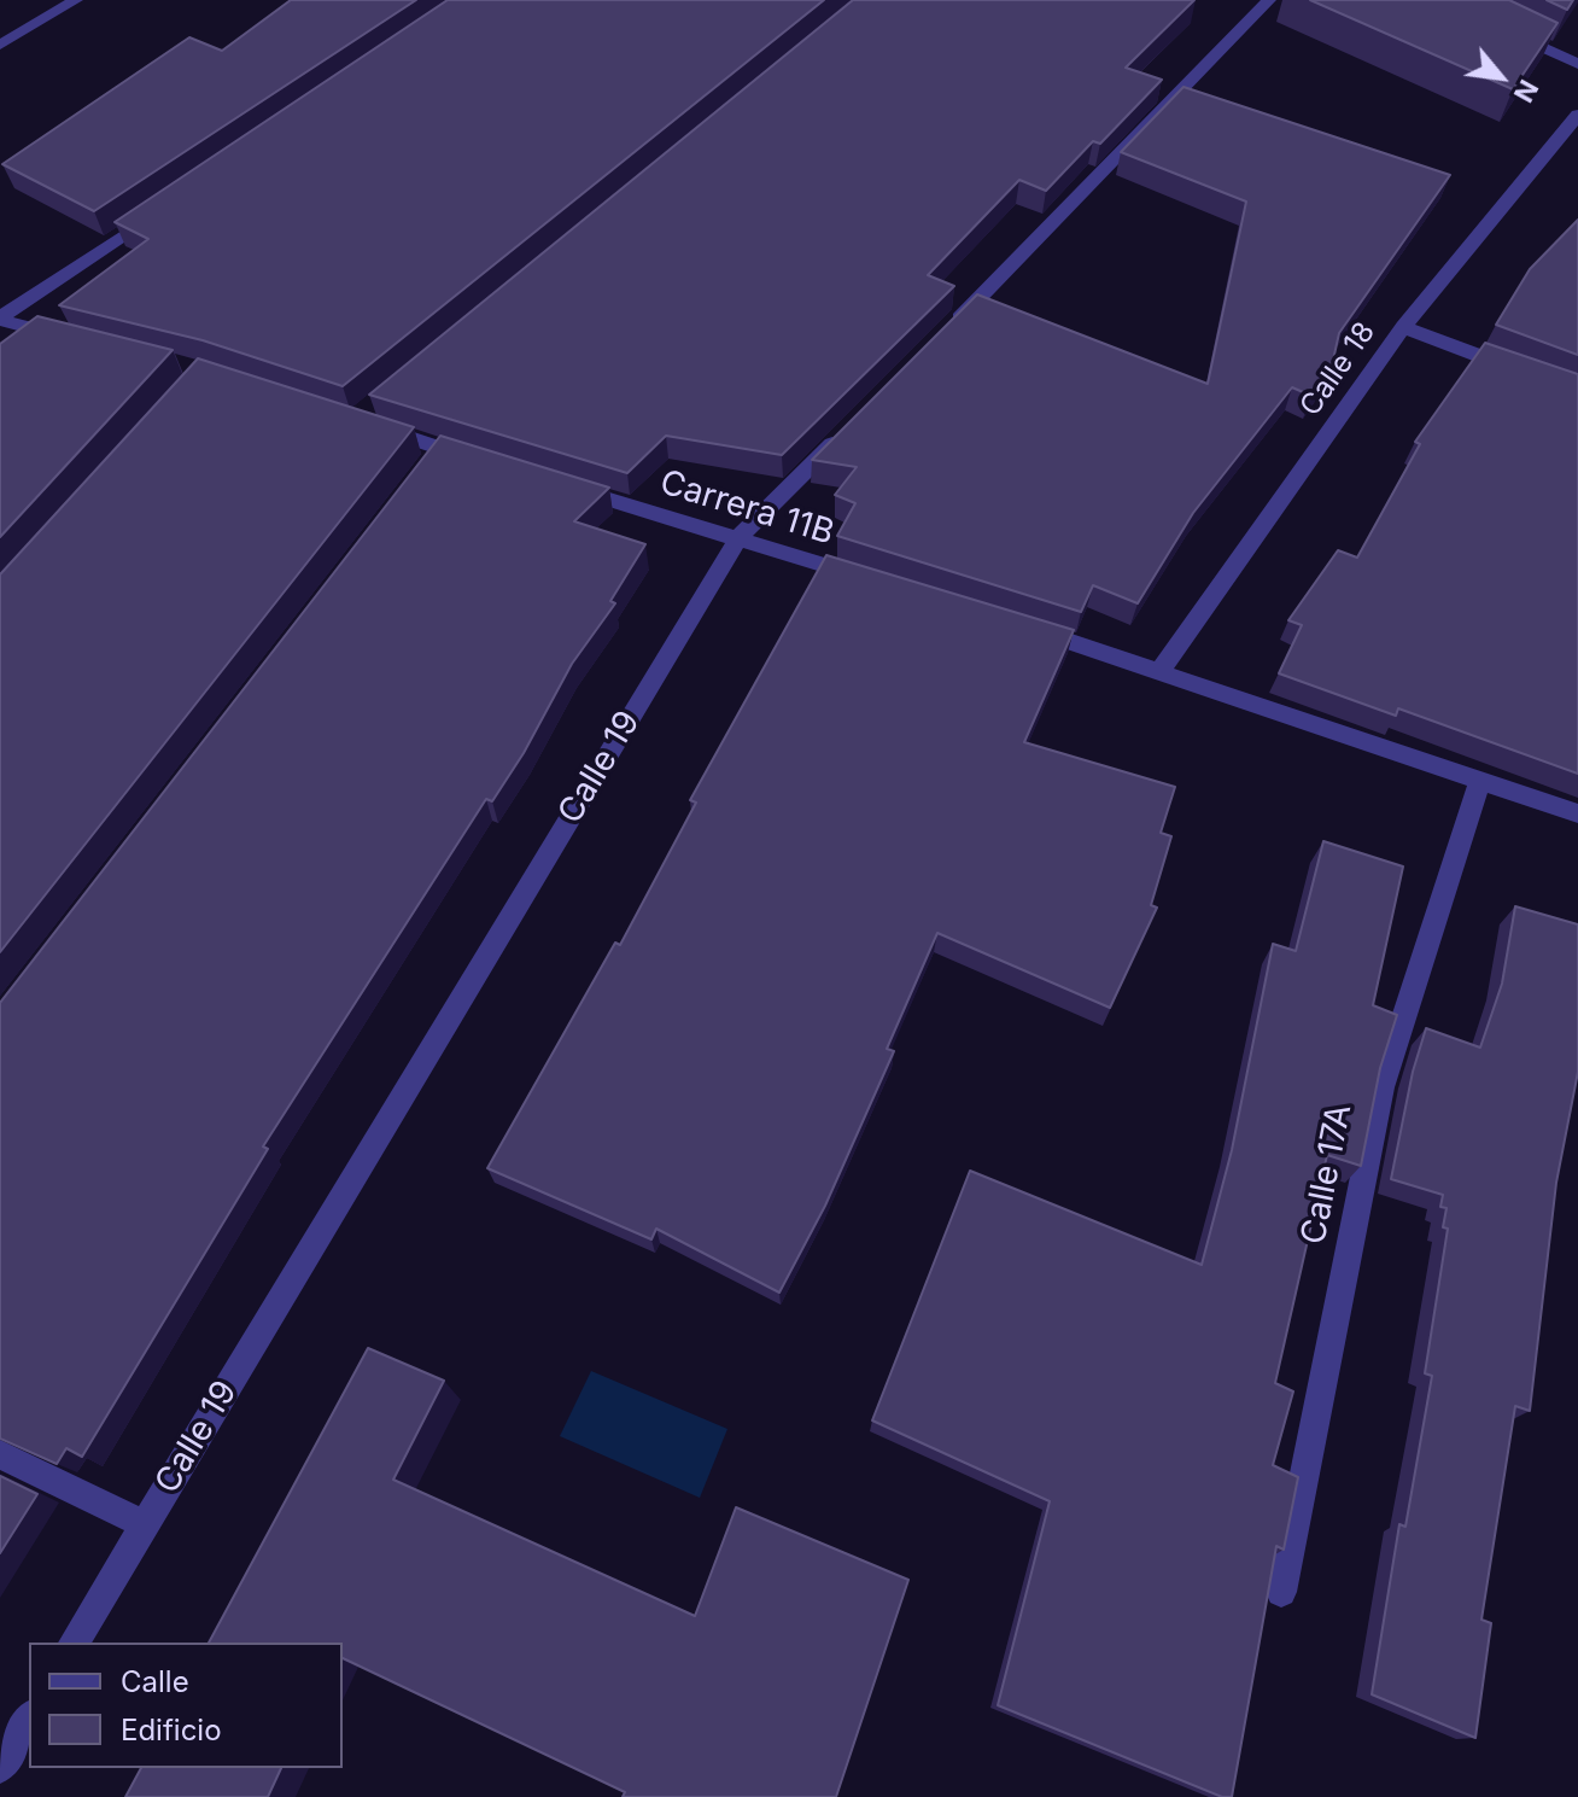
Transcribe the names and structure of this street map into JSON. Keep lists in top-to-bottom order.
{
  "streets": {
    "street": [
      "Calle 18",
      "Carrera 11B",
      "Calle 19",
      "Calle 17A"
    ]
  },
  "crossings": [
    ["Carrera 11B", "Calle 19"]
  ],
  "legend": ["Calle", "Edificio"],
  "north": "bottom right"
}
